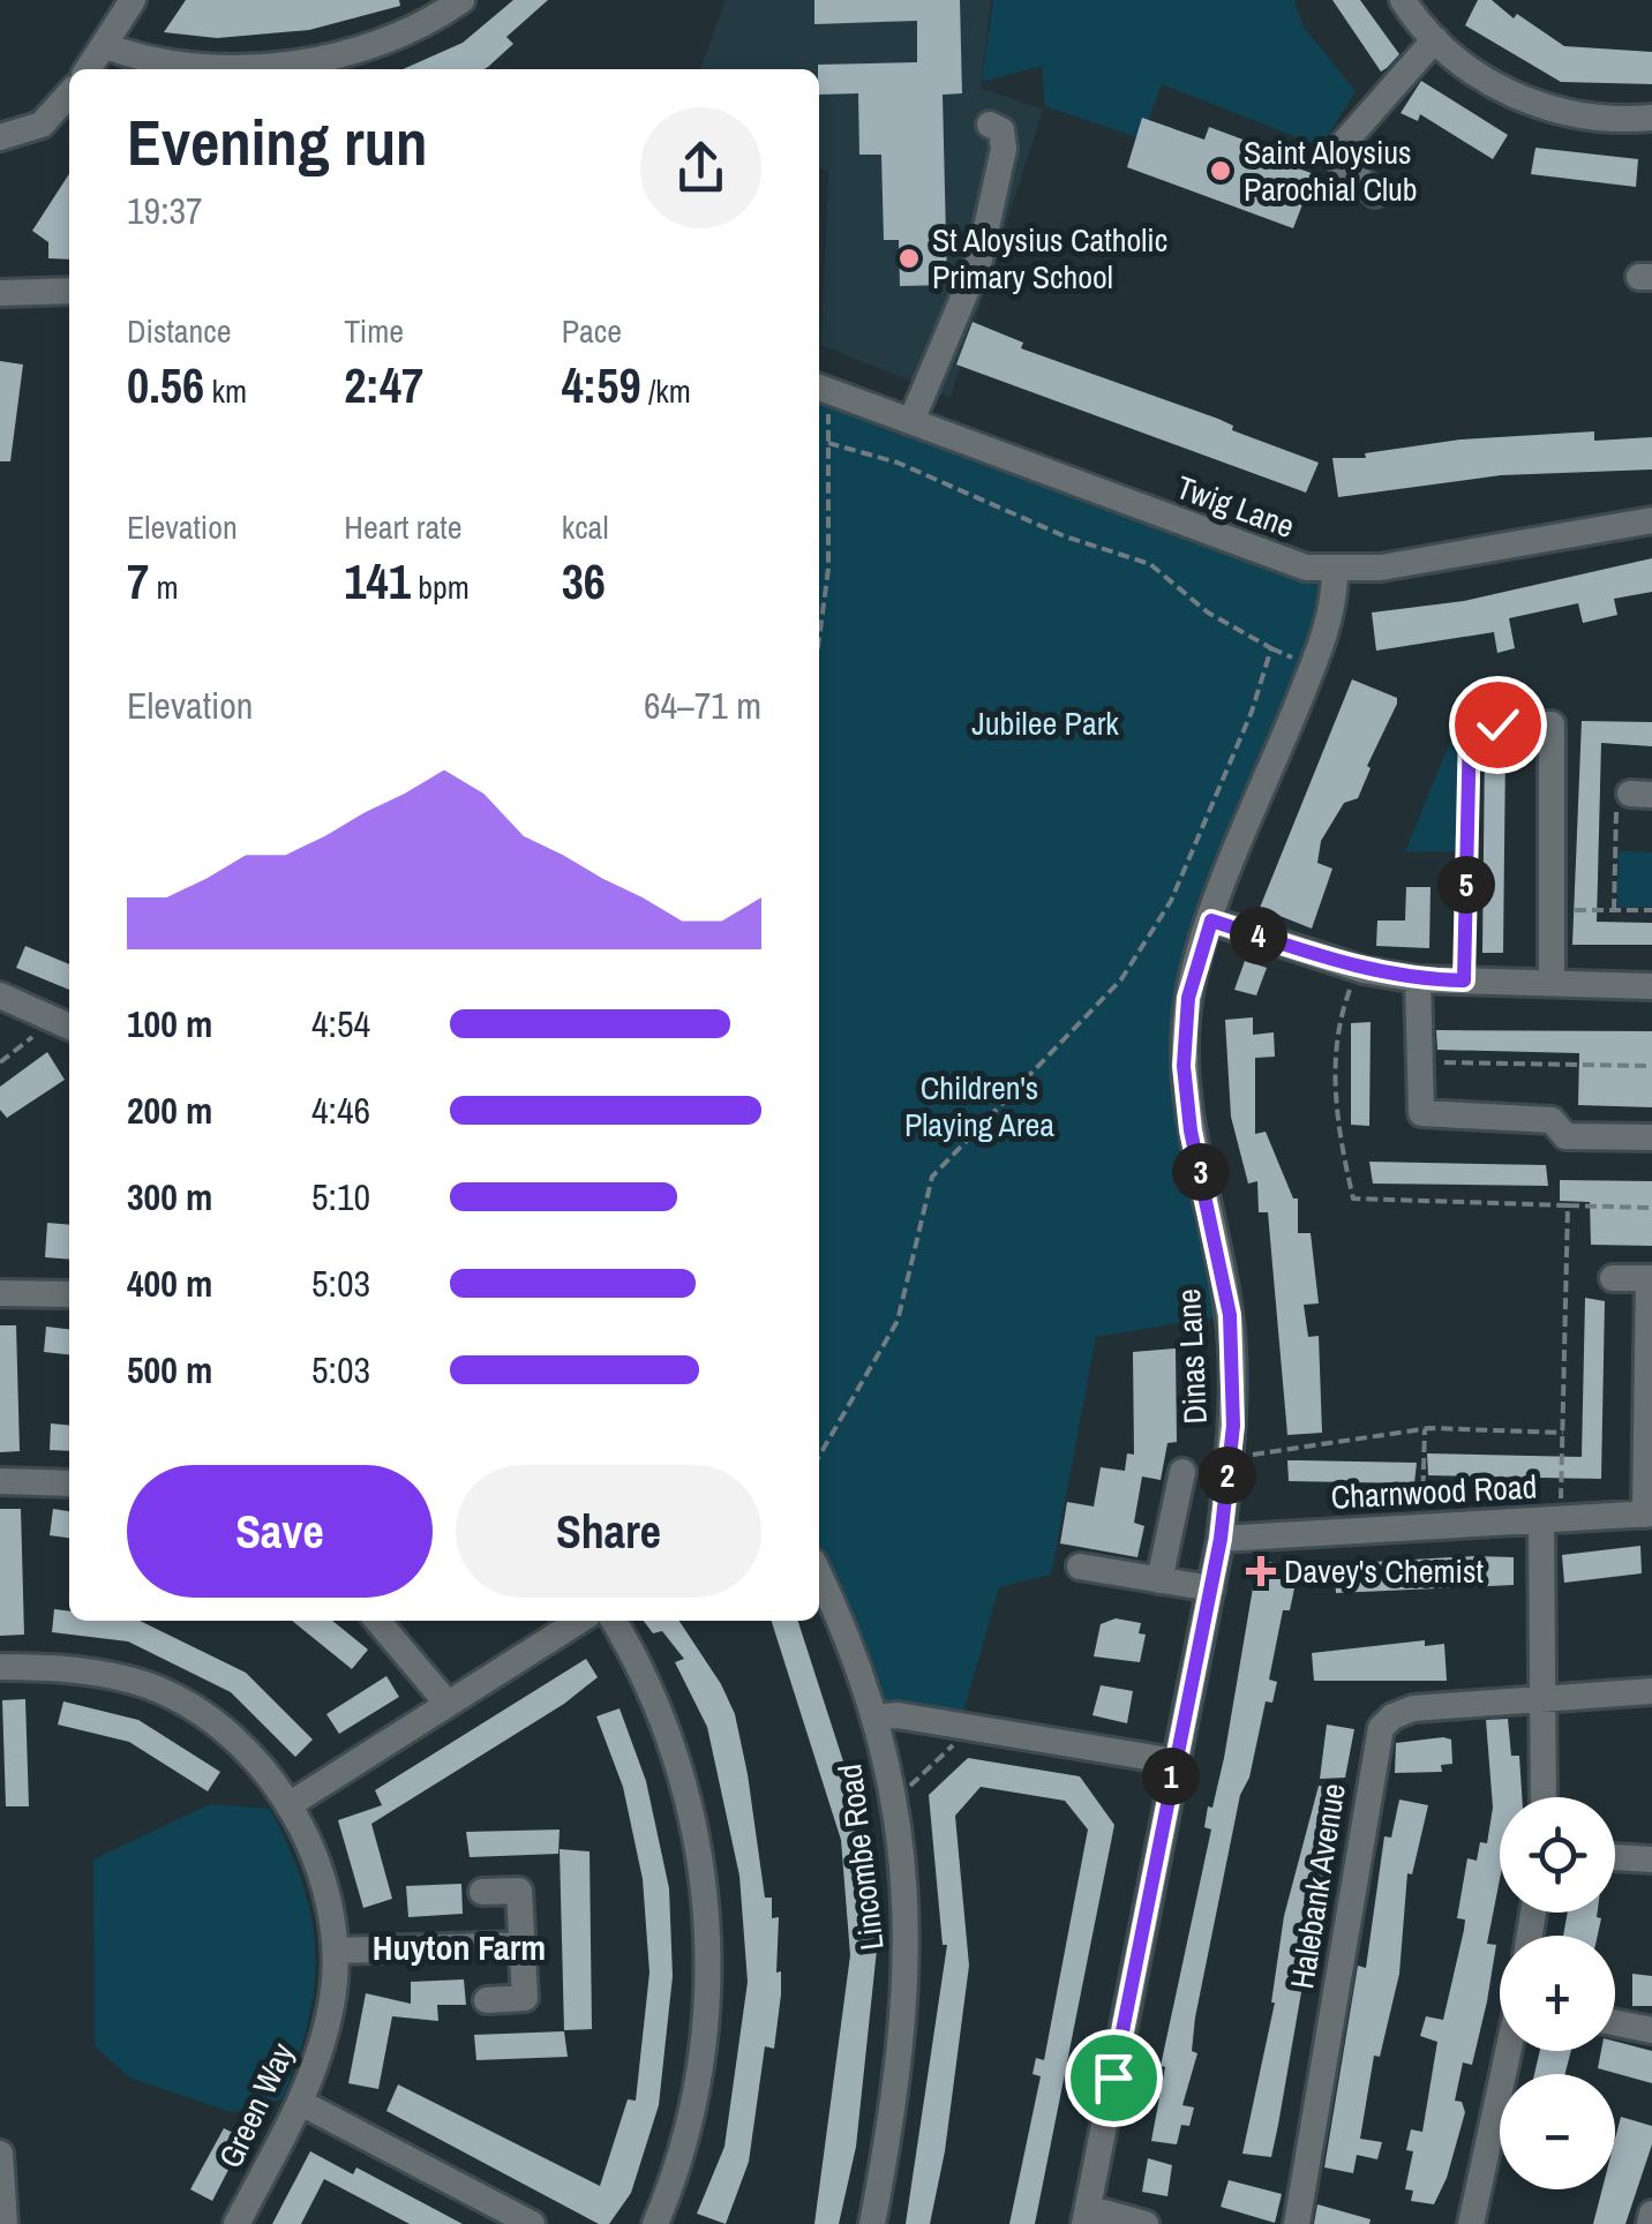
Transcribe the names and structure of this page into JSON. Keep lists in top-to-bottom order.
{
  "streets": {
    "street": [
      "Twig Lane",
      "Dinas Lane",
      "Charnwood Road",
      "Lincombe Road",
      "Halebank Avenue",
      "Green Way"
    ]
  },
  "crossings": [
    ["Twig Lane", "Dinas Lane"],
    ["Dinas Lane", "Charnwood Road"]
  ],
  "districts": ["Huyton Farm"],
  "parks": ["Jubilee Park", "Children's Playing Area"],
  "places": {
    "other": ["Saint Aloysius Parochial Club", "St Aloysius Catholic Primary School"],
    "health": ["Davey's Chemist"]
  },
  "page": {
    "heading": ["Evening run", "19:37"],
    "stats": [
      ["Distance", "0.56 km"],
      ["Time", "2:47"],
      ["Pace", "4:59 /km"],
      ["Elevation", "7 m"],
      ["Heart rate", "141 bpm"],
      ["kcal", "36"]
    ],
    "chart": ["Elevation", "64–71 m"],
    "pins": [
      "5",
      "4",
      "3",
      "2",
      "1"
    ],
    "list": [
      {
        "name": "100 m",
        "note": "4:54"
      },
      {
        "name": "200 m",
        "note": "4:46"
      },
      {
        "name": "300 m",
        "note": "5:10"
      },
      {
        "name": "400 m",
        "note": "5:03"
      },
      {
        "name": "500 m",
        "note": "5:03"
      }
    ],
    "buttons": ["Save", "Share"],
    "map_buttons": ["+", "−"]
  }
}
